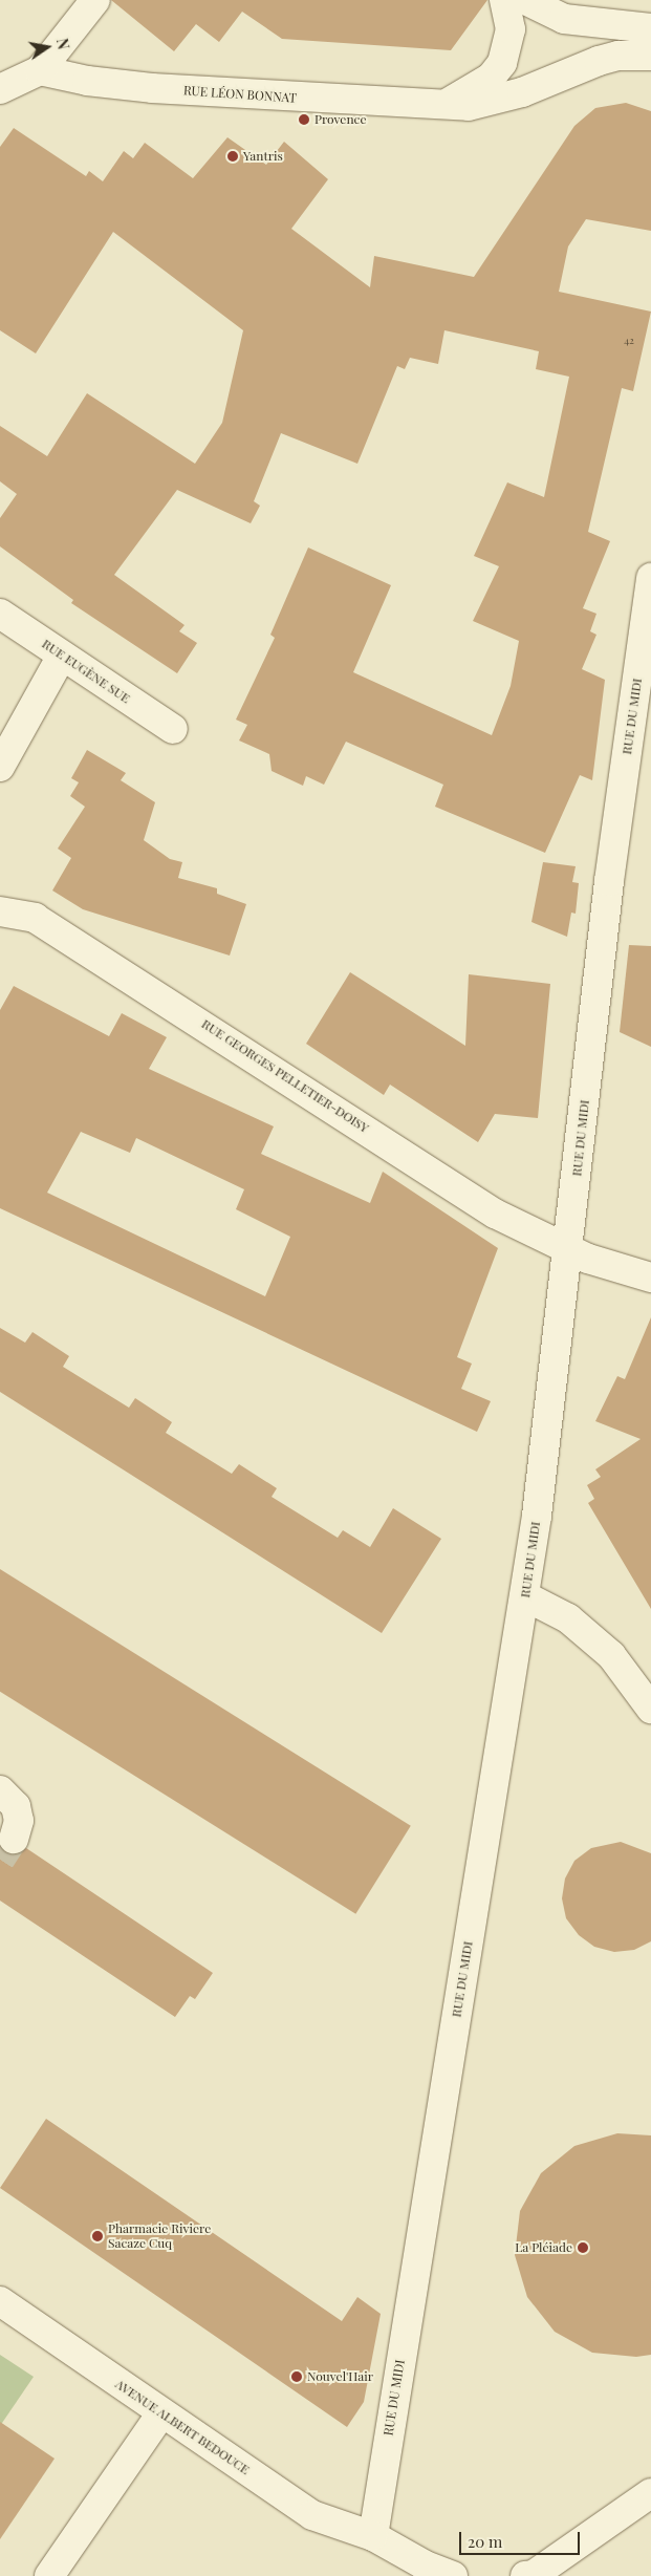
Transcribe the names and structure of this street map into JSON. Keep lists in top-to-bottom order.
{
  "streets": {
    "street": [
      "RUE LÉON BONNAT",
      "RUE EUGÈNE SUE",
      "RUE DU MIDI",
      "RUE GEORGES PELLETIER-DOISY",
      "AVENUE ALBERT BEDOUCE"
    ]
  },
  "crossings": [
    ["RUE DU MIDI", "RUE GEORGES PELLETIER-DOISY"],
    ["RUE DU MIDI", "AVENUE ALBERT BEDOUCE"]
  ],
  "places": [
    "Provence",
    "Yantris",
    "Pharmacie Riviere Sacaze Cuq",
    "La Pléiade",
    "Nouvel'Hair"
  ],
  "house_numbers": ["42"],
  "scale_bar": "20 m",
  "north": "right"
}
